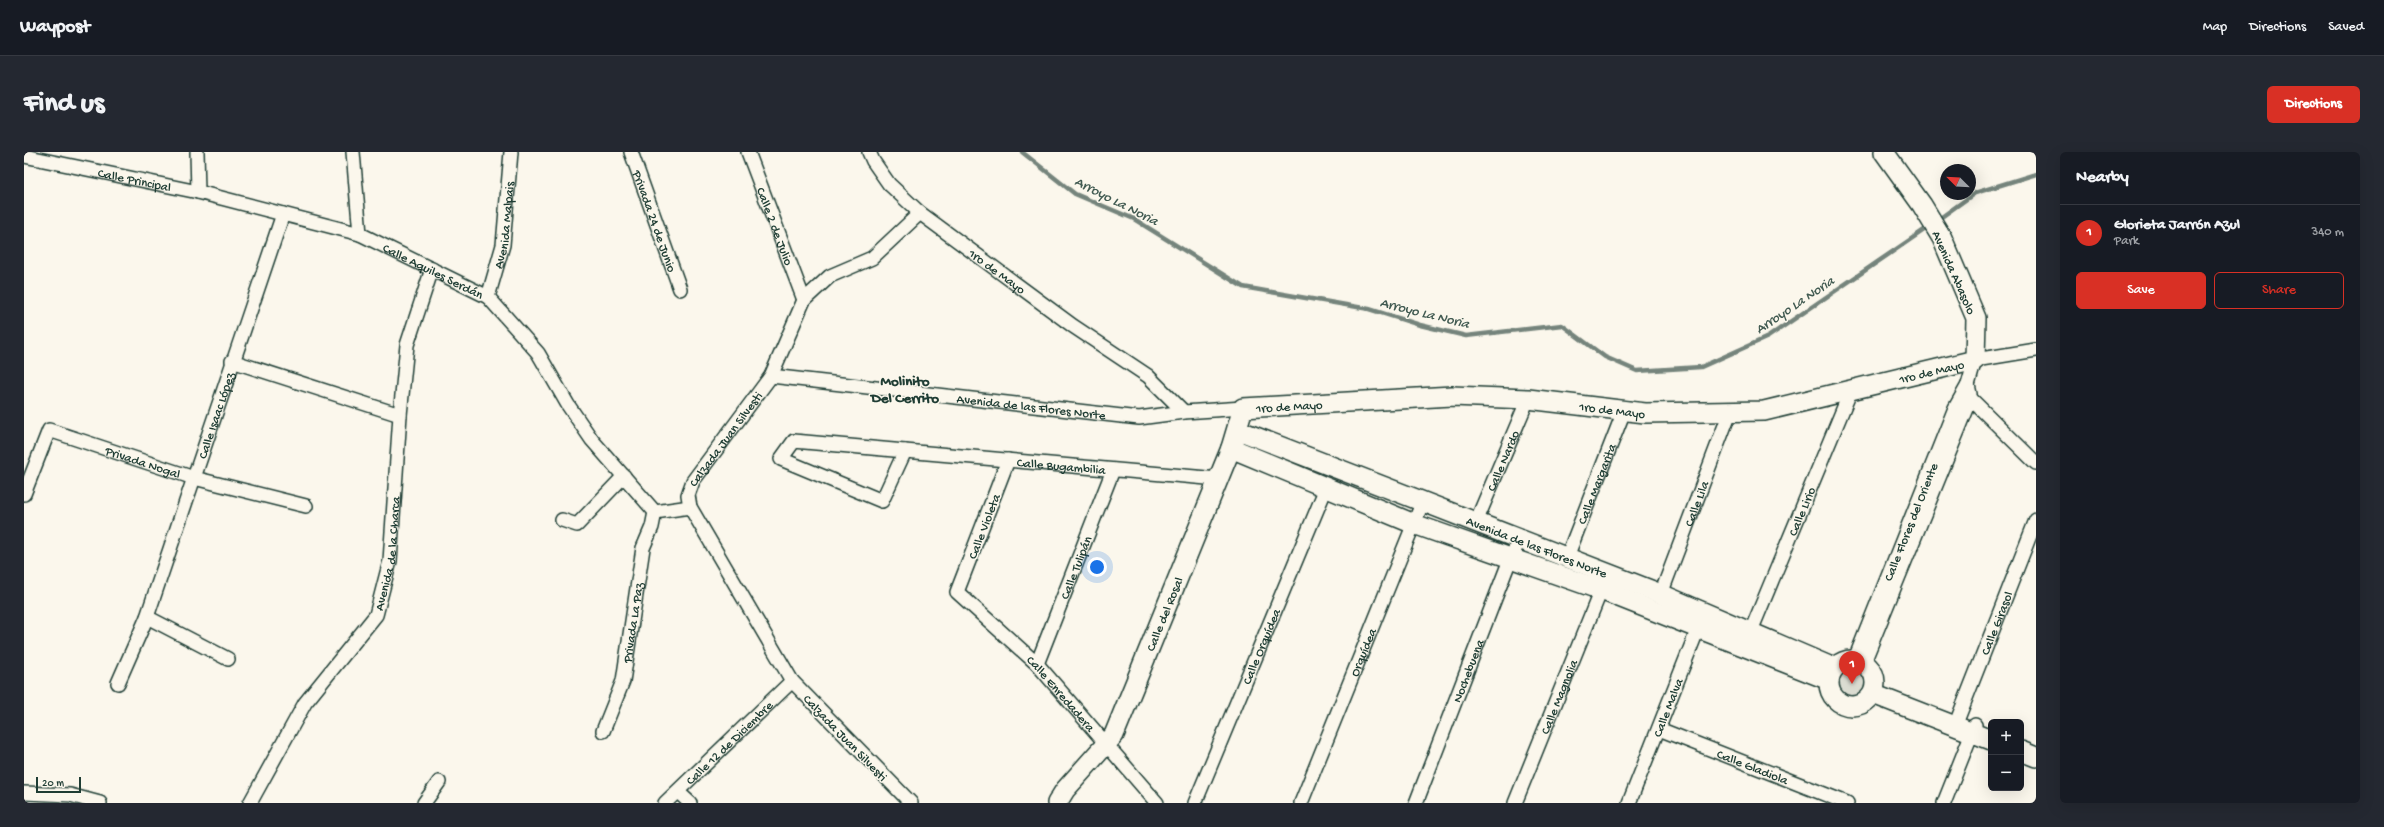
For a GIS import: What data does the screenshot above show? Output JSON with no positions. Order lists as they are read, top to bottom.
{
  "streets": {
    "street": [
      "Calle Principal",
      "Privada 24 de Junio",
      "Avenida Malpais",
      "Calle 2 de Julio",
      "Calle Aquiles Serdán",
      "1ro de Mayo",
      "Avenida Abasolo",
      "Avenida de las Flores Norte",
      "Calle Isaac López",
      "Calzada Juan Silvesti",
      "Privada Nogal",
      "Calle Nardo",
      "Calle Bugambilia",
      "Calle Margarita",
      "Calle Lila",
      "Calle Lirio",
      "Calle Flores del Oriente",
      "Calle Violeta",
      "Avenida de la Charca",
      "Calle Tulipán",
      "Calle del Rosal",
      "Privada La Paz",
      "Calle Girasol",
      "Calle Orquídea",
      "Orquídea",
      "Nochebuena",
      "Calle Enredadera",
      "Calle Magnolia",
      "Calle Malva",
      "Calle 12 de Diciembre",
      "Calle Gladiola"
    ]
  },
  "crossings": [
    ["Calle Principal", "Calle Aquiles Serdán"],
    ["Avenida Malpais", "Calle Aquiles Serdán"],
    ["Calle 2 de Julio", "Calzada Juan Silvesti"],
    ["Calle Aquiles Serdán", "Calle Isaac López"],
    ["Calle Aquiles Serdán", "Avenida de la Charca"],
    ["Calle Aquiles Serdán", "Privada La Paz"],
    ["1ro de Mayo", "Avenida Abasolo"],
    ["1ro de Mayo", "Avenida de las Flores Norte"],
    ["1ro de Mayo", "Calzada Juan Silvesti"],
    ["1ro de Mayo", "Calle Nardo"],
    ["1ro de Mayo", "Calle Margarita"],
    ["1ro de Mayo", "Calle Lila"],
    ["1ro de Mayo", "Calle Lirio"],
    ["1ro de Mayo", "Calle del Rosal"],
    ["Avenida de las Flores Norte", "Calzada Juan Silvesti"],
    ["Avenida de las Flores Norte", "Calle Nardo"],
    ["Avenida de las Flores Norte", "Calle Margarita"],
    ["Avenida de las Flores Norte", "Calle Lila"],
    ["Avenida de las Flores Norte", "Calle Lirio"],
    ["Avenida de las Flores Norte", "Calle Flores del Oriente"],
    ["Avenida de las Flores Norte", "Calle del Rosal"],
    ["Avenida de las Flores Norte", "Calle Orquídea"],
    ["Avenida de las Flores Norte", "Orquídea"],
    ["Avenida de las Flores Norte", "Nochebuena"],
    ["Avenida de las Flores Norte", "Calle Magnolia"],
    ["Avenida de las Flores Norte", "Calle Malva"],
    ["Calle Isaac López", "Privada Nogal"],
    ["Calzada Juan Silvesti", "Calle 12 de Diciembre"],
    ["Calle Bugambilia", "Calle Violeta"],
    ["Calle Bugambilia", "Calle Tulipán"],
    ["Calle Bugambilia", "Calle del Rosal"],
    ["Calle Violeta", "Calle Enredadera"],
    ["Calle Tulipán", "Calle Enredadera"],
    ["Calle del Rosal", "Calle Enredadera"],
    ["Calle Malva", "Calle Gladiola"]
  ],
  "districts": ["Molinito Del Cerrito"],
  "water": ["Arroyo La Noria"],
  "scale_bar": "20 m",
  "north": "top left",
  "page": {
    "header": "Waypost",
    "nav": ["Map", "Directions", "Saved"],
    "buttons": [
      "Directions",
      ["Save", "Share"]
    ],
    "title": "Find us",
    "heading": "Nearby",
    "list": [
      {
        "mark": "1",
        "name": "Glorieta Jarrón Azul",
        "note": "Park",
        "value": "340 m"
      }
    ],
    "pins": "1",
    "map_buttons": ["+", "−"],
    "scale": "20 m"
  }
}
